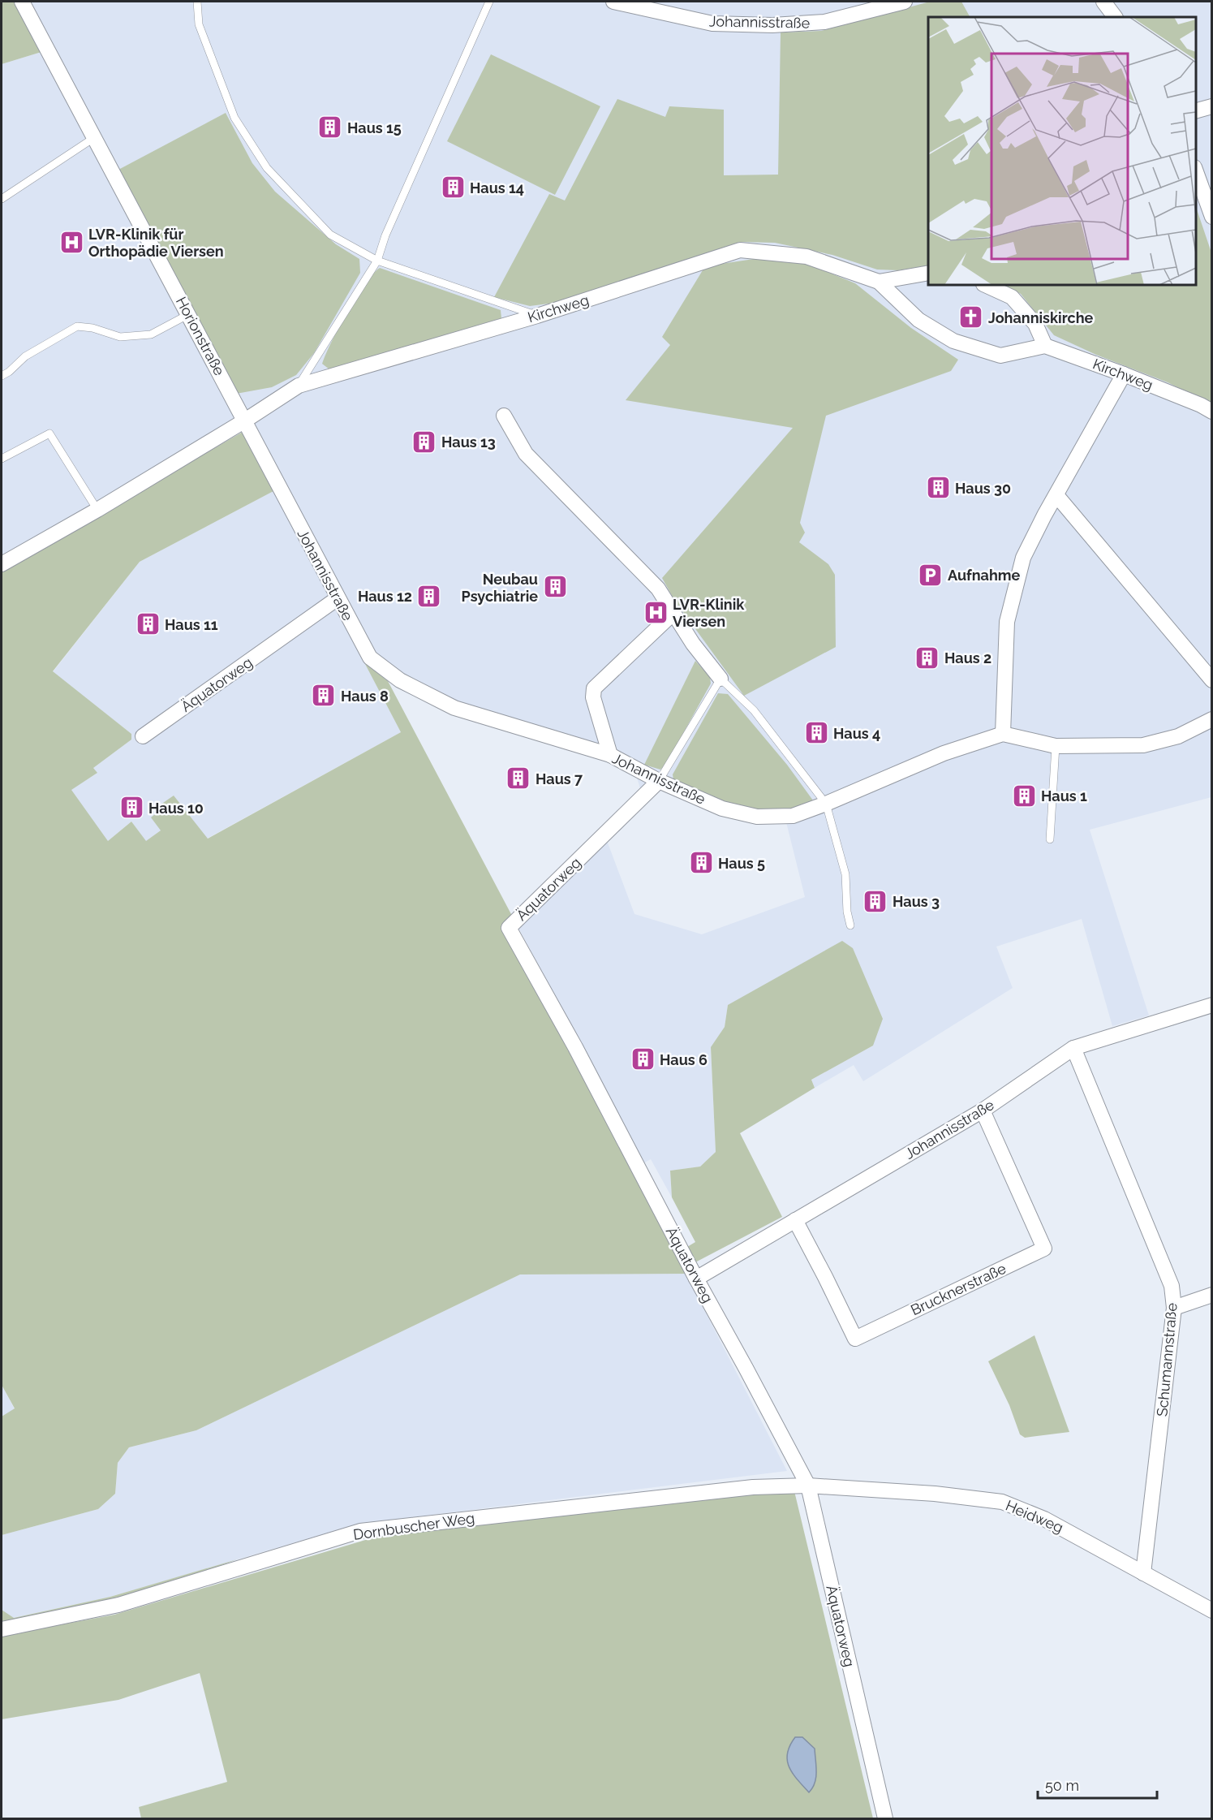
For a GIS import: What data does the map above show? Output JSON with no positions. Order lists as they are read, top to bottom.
{
  "streets": {
    "street": [
      "Johannisstraße",
      "Kirchweg",
      "Horionstraße",
      "Äquatorweg",
      "Brucknerstraße",
      "Schumannstraße",
      "Heidweg",
      "Dornbuscher Weg"
    ]
  },
  "crossings": [
    ["Johannisstraße", "Kirchweg"],
    ["Johannisstraße", "Horionstraße"],
    ["Johannisstraße", "Äquatorweg"],
    ["Johannisstraße", "Brucknerstraße"],
    ["Johannisstraße", "Schumannstraße"],
    ["Kirchweg", "Horionstraße"],
    ["Äquatorweg", "Heidweg"],
    ["Äquatorweg", "Dornbuscher Weg"],
    ["Schumannstraße", "Heidweg"],
    ["Heidweg", "Dornbuscher Weg"]
  ],
  "places": {
    "building": [
      "Haus 15",
      "Haus 14",
      "Haus 13",
      "Haus 30",
      "Neubau Psychiatrie",
      "Haus 12",
      "Haus 11",
      "Haus 2",
      "Haus 8",
      "Haus 4",
      "Haus 7",
      "Haus 1",
      "Haus 10",
      "Haus 5",
      "Haus 3",
      "Haus 6"
    ],
    "hospital": ["LVR-Klinik für Orthopädie Viersen", "LVR-Klinik Viersen"],
    "church": ["Johanniskirche"],
    "parking": ["Aufnahme"]
  },
  "scale_bar": "50 m"
}
